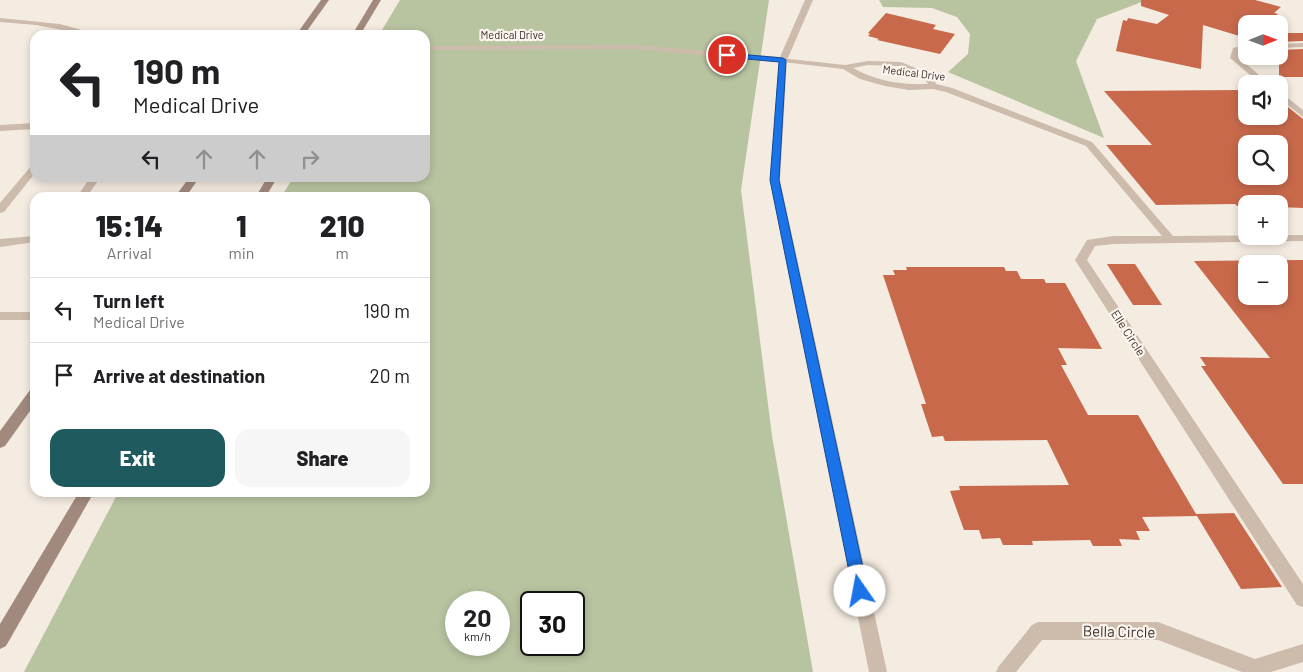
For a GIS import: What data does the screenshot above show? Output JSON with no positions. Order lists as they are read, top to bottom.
{
  "streets": {
    "street": ["Medical Drive", "Elle Circle", "Bella Circle"]
  },
  "crossings": [
    ["Medical Drive", "Elle Circle"]
  ],
  "north": "right",
  "page": {
    "map_buttons": ["+", "−"],
    "turn": ["190 m", "Medical Drive"],
    "eta": [
      "15:14",
      "Arrival",
      "1",
      "min",
      "210",
      "m"
    ],
    "list": [
      {
        "name": "Turn left",
        "note": "Medical Drive",
        "value": "190 m"
      },
      {
        "name": "Arrive at destination",
        "value": "20 m"
      }
    ],
    "buttons": ["Exit", "Share"],
    "speed": "20 km/h",
    "limit": "30"
  }
}
